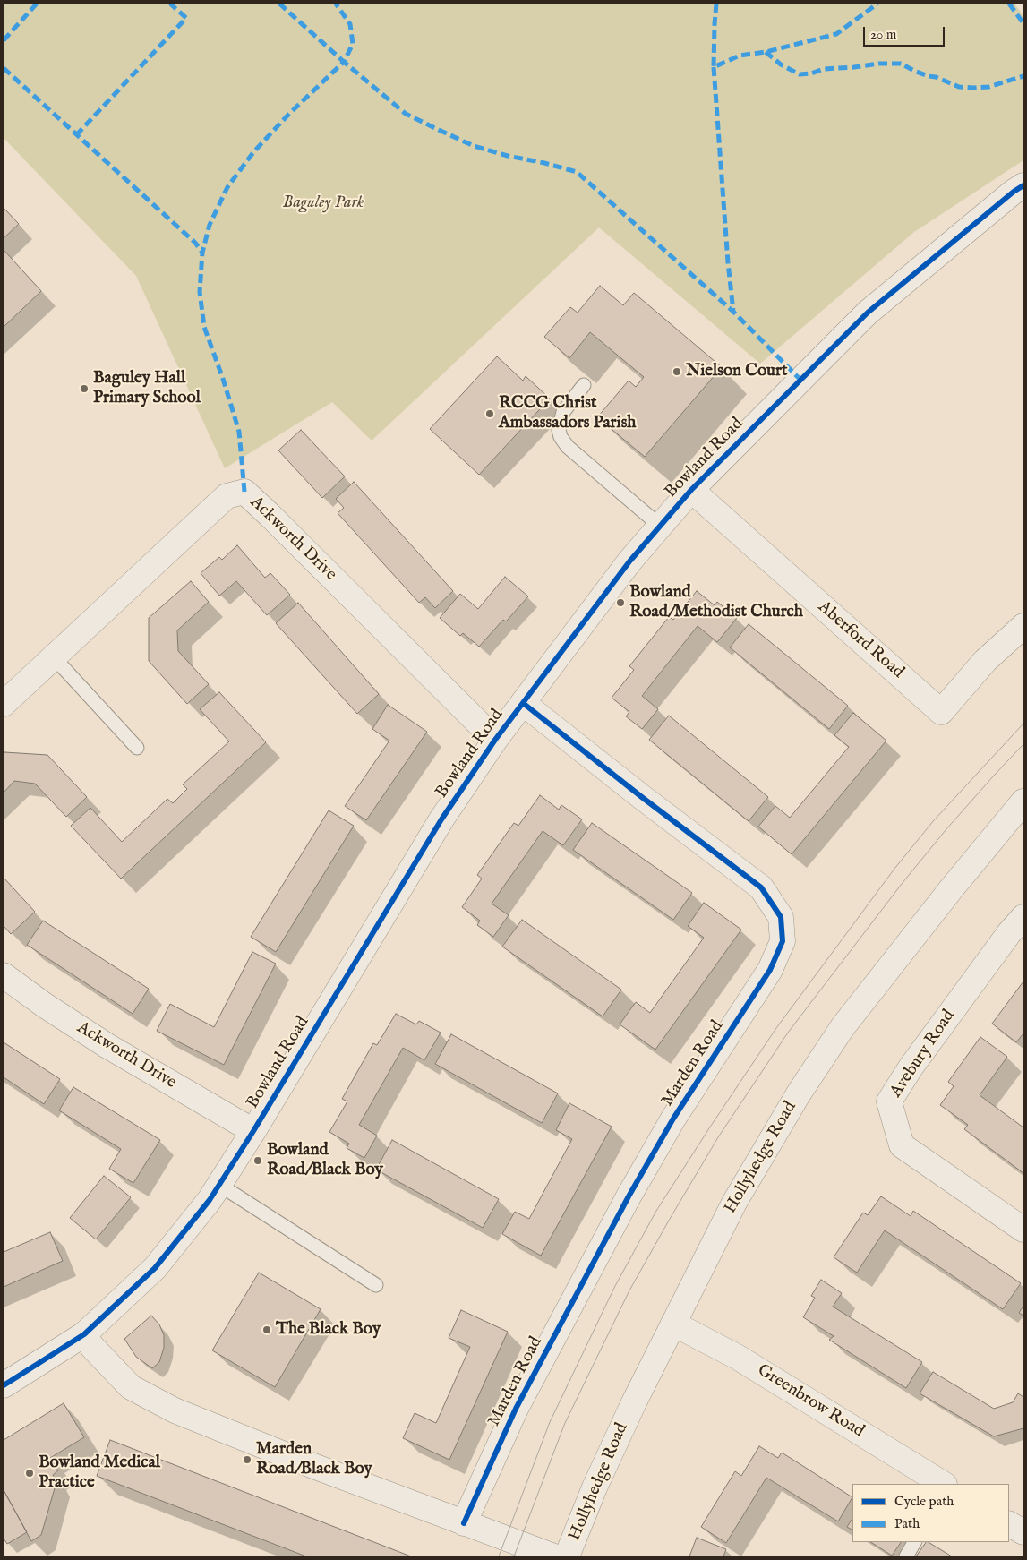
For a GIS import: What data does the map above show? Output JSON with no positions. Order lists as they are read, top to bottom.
{
  "streets": {
    "street": [
      "Bowland Road",
      "Ackworth Drive",
      "Aberford Road",
      "Avebury Road",
      "Marden Road",
      "Hollyhedge Road",
      "Greenbrow Road"
    ]
  },
  "crossings": [
    ["Bowland Road", "Ackworth Drive"],
    ["Bowland Road", "Aberford Road"],
    ["Bowland Road", "Marden Road"],
    ["Hollyhedge Road", "Greenbrow Road"]
  ],
  "parks": ["Baguley Park"],
  "places": [
    "Nielson Court",
    "Baguley Hall Primary School",
    "RCCG Christ Ambassadors Parish",
    "Bowland Road/Methodist Church",
    "Bowland Road/Black Boy",
    "The Black Boy",
    "Marden Road/Black Boy",
    "Bowland Medical Practice"
  ],
  "legend": ["Cycle path", "Path"],
  "scale_bar": "20 m"
}
